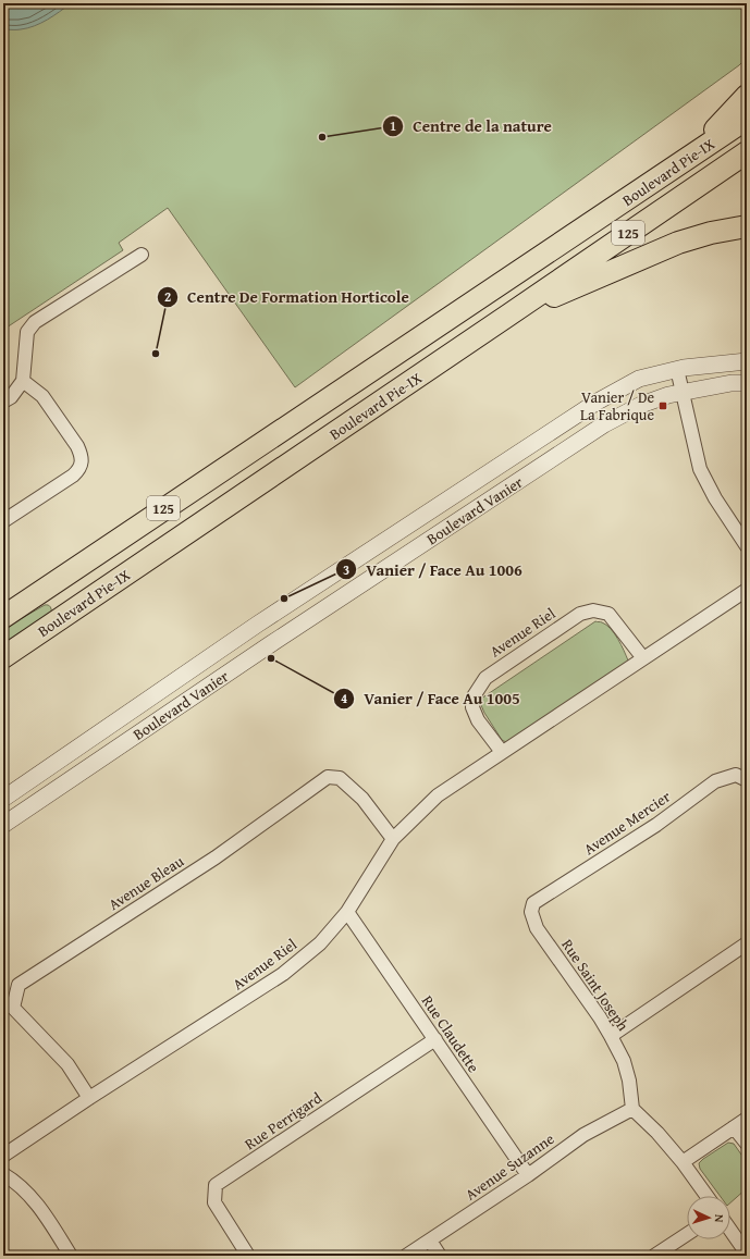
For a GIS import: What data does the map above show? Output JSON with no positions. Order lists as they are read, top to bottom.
{
  "streets": {
    "highway": ["Boulevard Pie-IX", "125"],
    "street": [
      "Boulevard Vanier",
      "Avenue Riel",
      "Avenue Mercier",
      "Avenue Bleau",
      "Rue Saint Joseph",
      "Rue Claudette",
      "Rue Perrigard",
      "Avenue Suzanne"
    ]
  },
  "crossings": [
    ["Avenue Riel", "Avenue Bleau"],
    ["Avenue Riel", "Rue Claudette"],
    ["Avenue Mercier", "Rue Saint Joseph"],
    ["Rue Saint Joseph", "Avenue Suzanne"],
    ["Rue Claudette", "Rue Perrigard"],
    ["Rue Claudette", "Avenue Suzanne"]
  ],
  "places": {
    "other": [
      "Centre de la nature",
      "Centre De Formation Horticole",
      "Vanier / Face Au 1006",
      "Vanier / Face Au 1005"
    ],
    "transit": ["Vanier / De La Fabrique"]
  },
  "north": "right"
}
